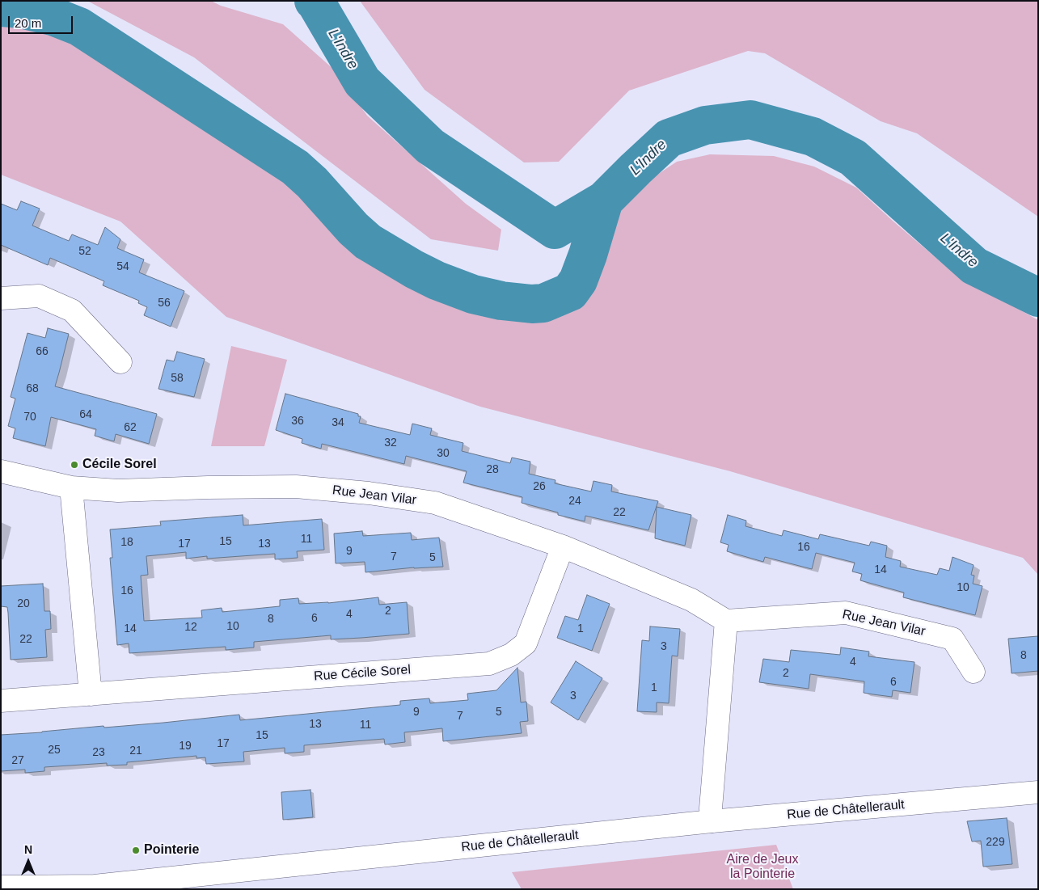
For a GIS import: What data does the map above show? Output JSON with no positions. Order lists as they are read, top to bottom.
{
  "streets": {
    "street": ["Rue Jean Vilar", "Rue Cécile Sorel", "Rue de Châtellerault"]
  },
  "crossings": [
    ["Rue Jean Vilar", "Rue Cécile Sorel"]
  ],
  "water": ["L'Indre"],
  "parks": ["Aire de Jeux la Pointerie"],
  "places": ["Cécile Sorel", "Pointerie"],
  "house_numbers": [
    "52",
    "54",
    "56",
    "66",
    "58",
    "68",
    "64",
    "70",
    "36",
    "34",
    "62",
    "32",
    "30",
    "28",
    "26",
    "24",
    "22",
    "11",
    "15",
    "18",
    "17",
    "13",
    "16",
    "9",
    "7",
    "5",
    "14",
    "10",
    "16",
    "20",
    "2",
    "4",
    "6",
    "8",
    "10",
    "12",
    "14",
    "1",
    "22",
    "3",
    "8",
    "4",
    "2",
    "6",
    "1",
    "3",
    "9",
    "5",
    "7",
    "13",
    "11",
    "15",
    "17",
    "19",
    "25",
    "21",
    "23",
    "27",
    "229"
  ],
  "scale_bar": "20 m",
  "north": "top"
}
